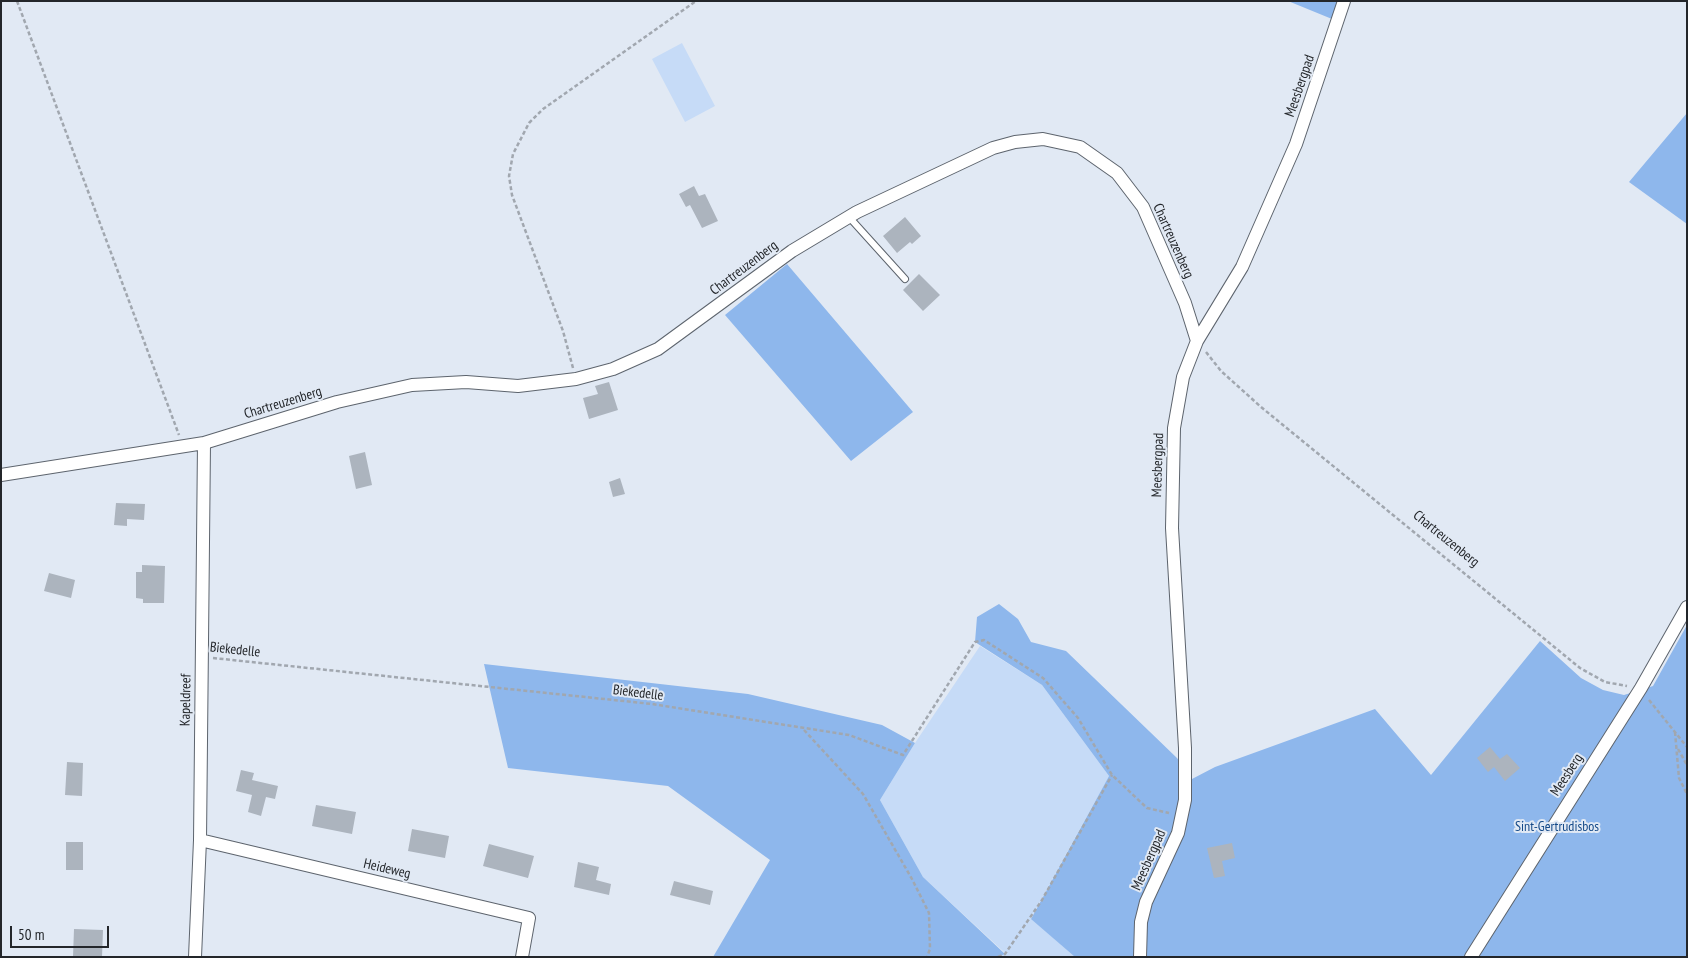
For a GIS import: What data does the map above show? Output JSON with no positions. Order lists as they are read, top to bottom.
{
  "streets": {
    "street": [
      "Meesbergpad",
      "Chartreuzenberg",
      "Kapeldreef",
      "Meesberg",
      "Heideweg"
    ],
    "path": ["Biekedelle"]
  },
  "crossings": [
    ["Meesbergpad", "Chartreuzenberg"],
    ["Chartreuzenberg", "Kapeldreef"],
    ["Chartreuzenberg", "Meesberg"],
    ["Biekedelle", "Kapeldreef"],
    ["Kapeldreef", "Heideweg"]
  ],
  "parks": ["Sint-Gertrudisbos"],
  "scale_bar": "50 m"
}
